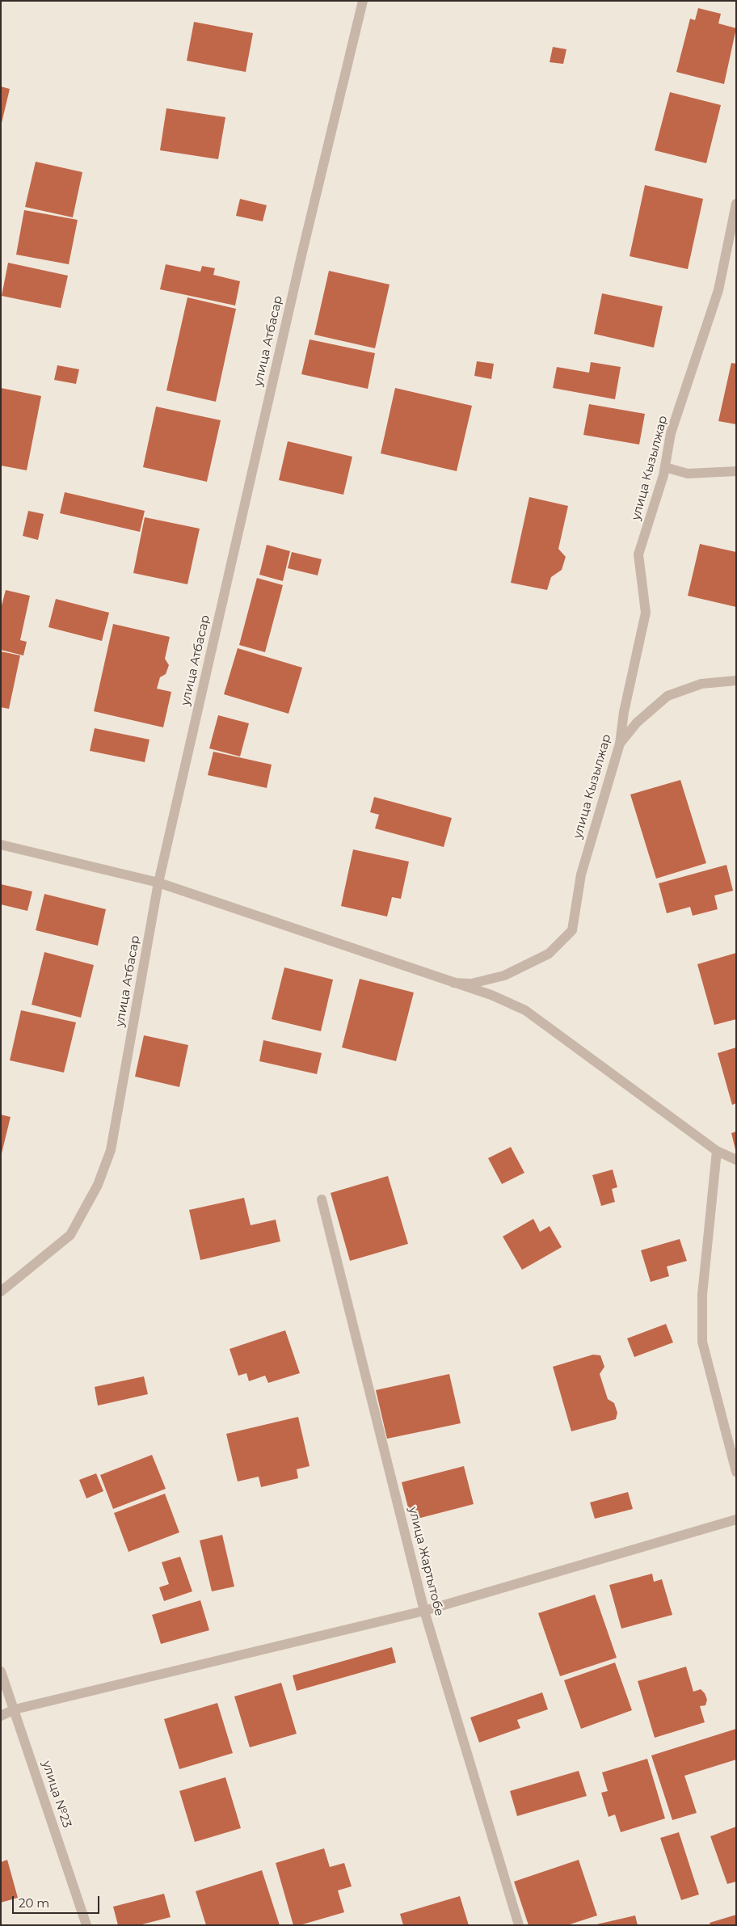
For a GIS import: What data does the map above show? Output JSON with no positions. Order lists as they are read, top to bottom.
{
  "streets": {
    "street": [
      "улица Атбасар",
      "улица Кызылжар",
      "улица Жартытобе",
      "улица №23"
    ]
  },
  "scale_bar": "20 m"
}
